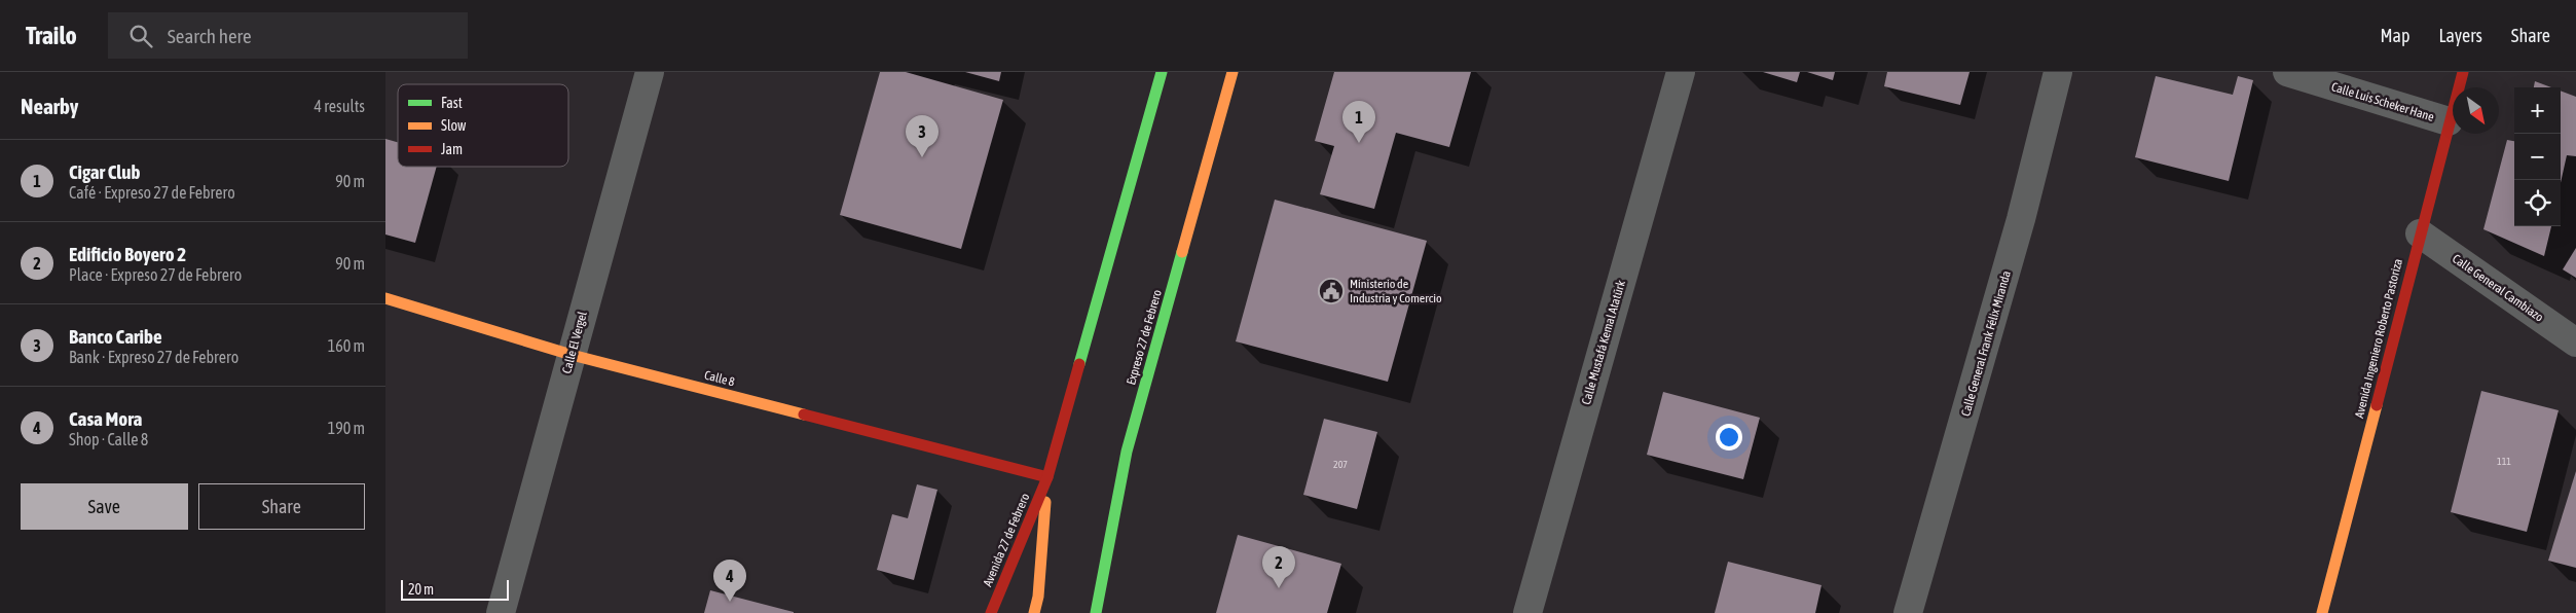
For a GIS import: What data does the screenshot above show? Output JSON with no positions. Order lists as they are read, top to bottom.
{
  "streets": {
    "main road": [
      "Expreso 27 de Febrero",
      "Avenida Ingeniero Roberto Pastoriza",
      "Calle 8",
      "Avenida 27 de Febrero"
    ],
    "street": [
      "Calle Luis Scheker Hane",
      "Calle General Cambiazo",
      "Calle El Vergel",
      "Calle Mustafá Kemal Atatürk",
      "Calle General Frank Félix Miranda"
    ]
  },
  "crossings": [
    ["Calle Luis Scheker Hane", "Avenida Ingeniero Roberto Pastoriza"],
    ["Calle General Cambiazo", "Avenida Ingeniero Roberto Pastoriza"],
    ["Calle El Vergel", "Calle 8"],
    ["Calle 8", "Avenida 27 de Febrero"]
  ],
  "places": {
    "public building": ["Ministerio de Industria y Comercio"]
  },
  "house_numbers": ["111", "207"],
  "legend": ["Fast", "Slow", "Jam"],
  "scale_bar": "20 m",
  "north": "bottom right",
  "page": {
    "header": "Trailo",
    "search": "Search here",
    "nav": ["Map", "Layers", "Share"],
    "heading": ["Nearby", "4 results"],
    "map_buttons": ["+", "−"],
    "pins": [
      "1",
      "3",
      "2",
      "4"
    ],
    "list": [
      {
        "mark": "1",
        "name": "Cigar Club",
        "note": "Café · Expreso 27 de Febrero",
        "value": "90 m"
      },
      {
        "mark": "2",
        "name": "Edificio Boyero 2",
        "note": "Place · Expreso 27 de Febrero",
        "value": "90 m"
      },
      {
        "mark": "3",
        "name": "Banco Caribe",
        "note": "Bank · Expreso 27 de Febrero",
        "value": "160 m"
      },
      {
        "mark": "4",
        "name": "Casa Mora",
        "note": "Shop · Calle 8",
        "value": "190 m"
      }
    ],
    "buttons": ["Save", "Share"],
    "scale": "20 m"
  }
}
